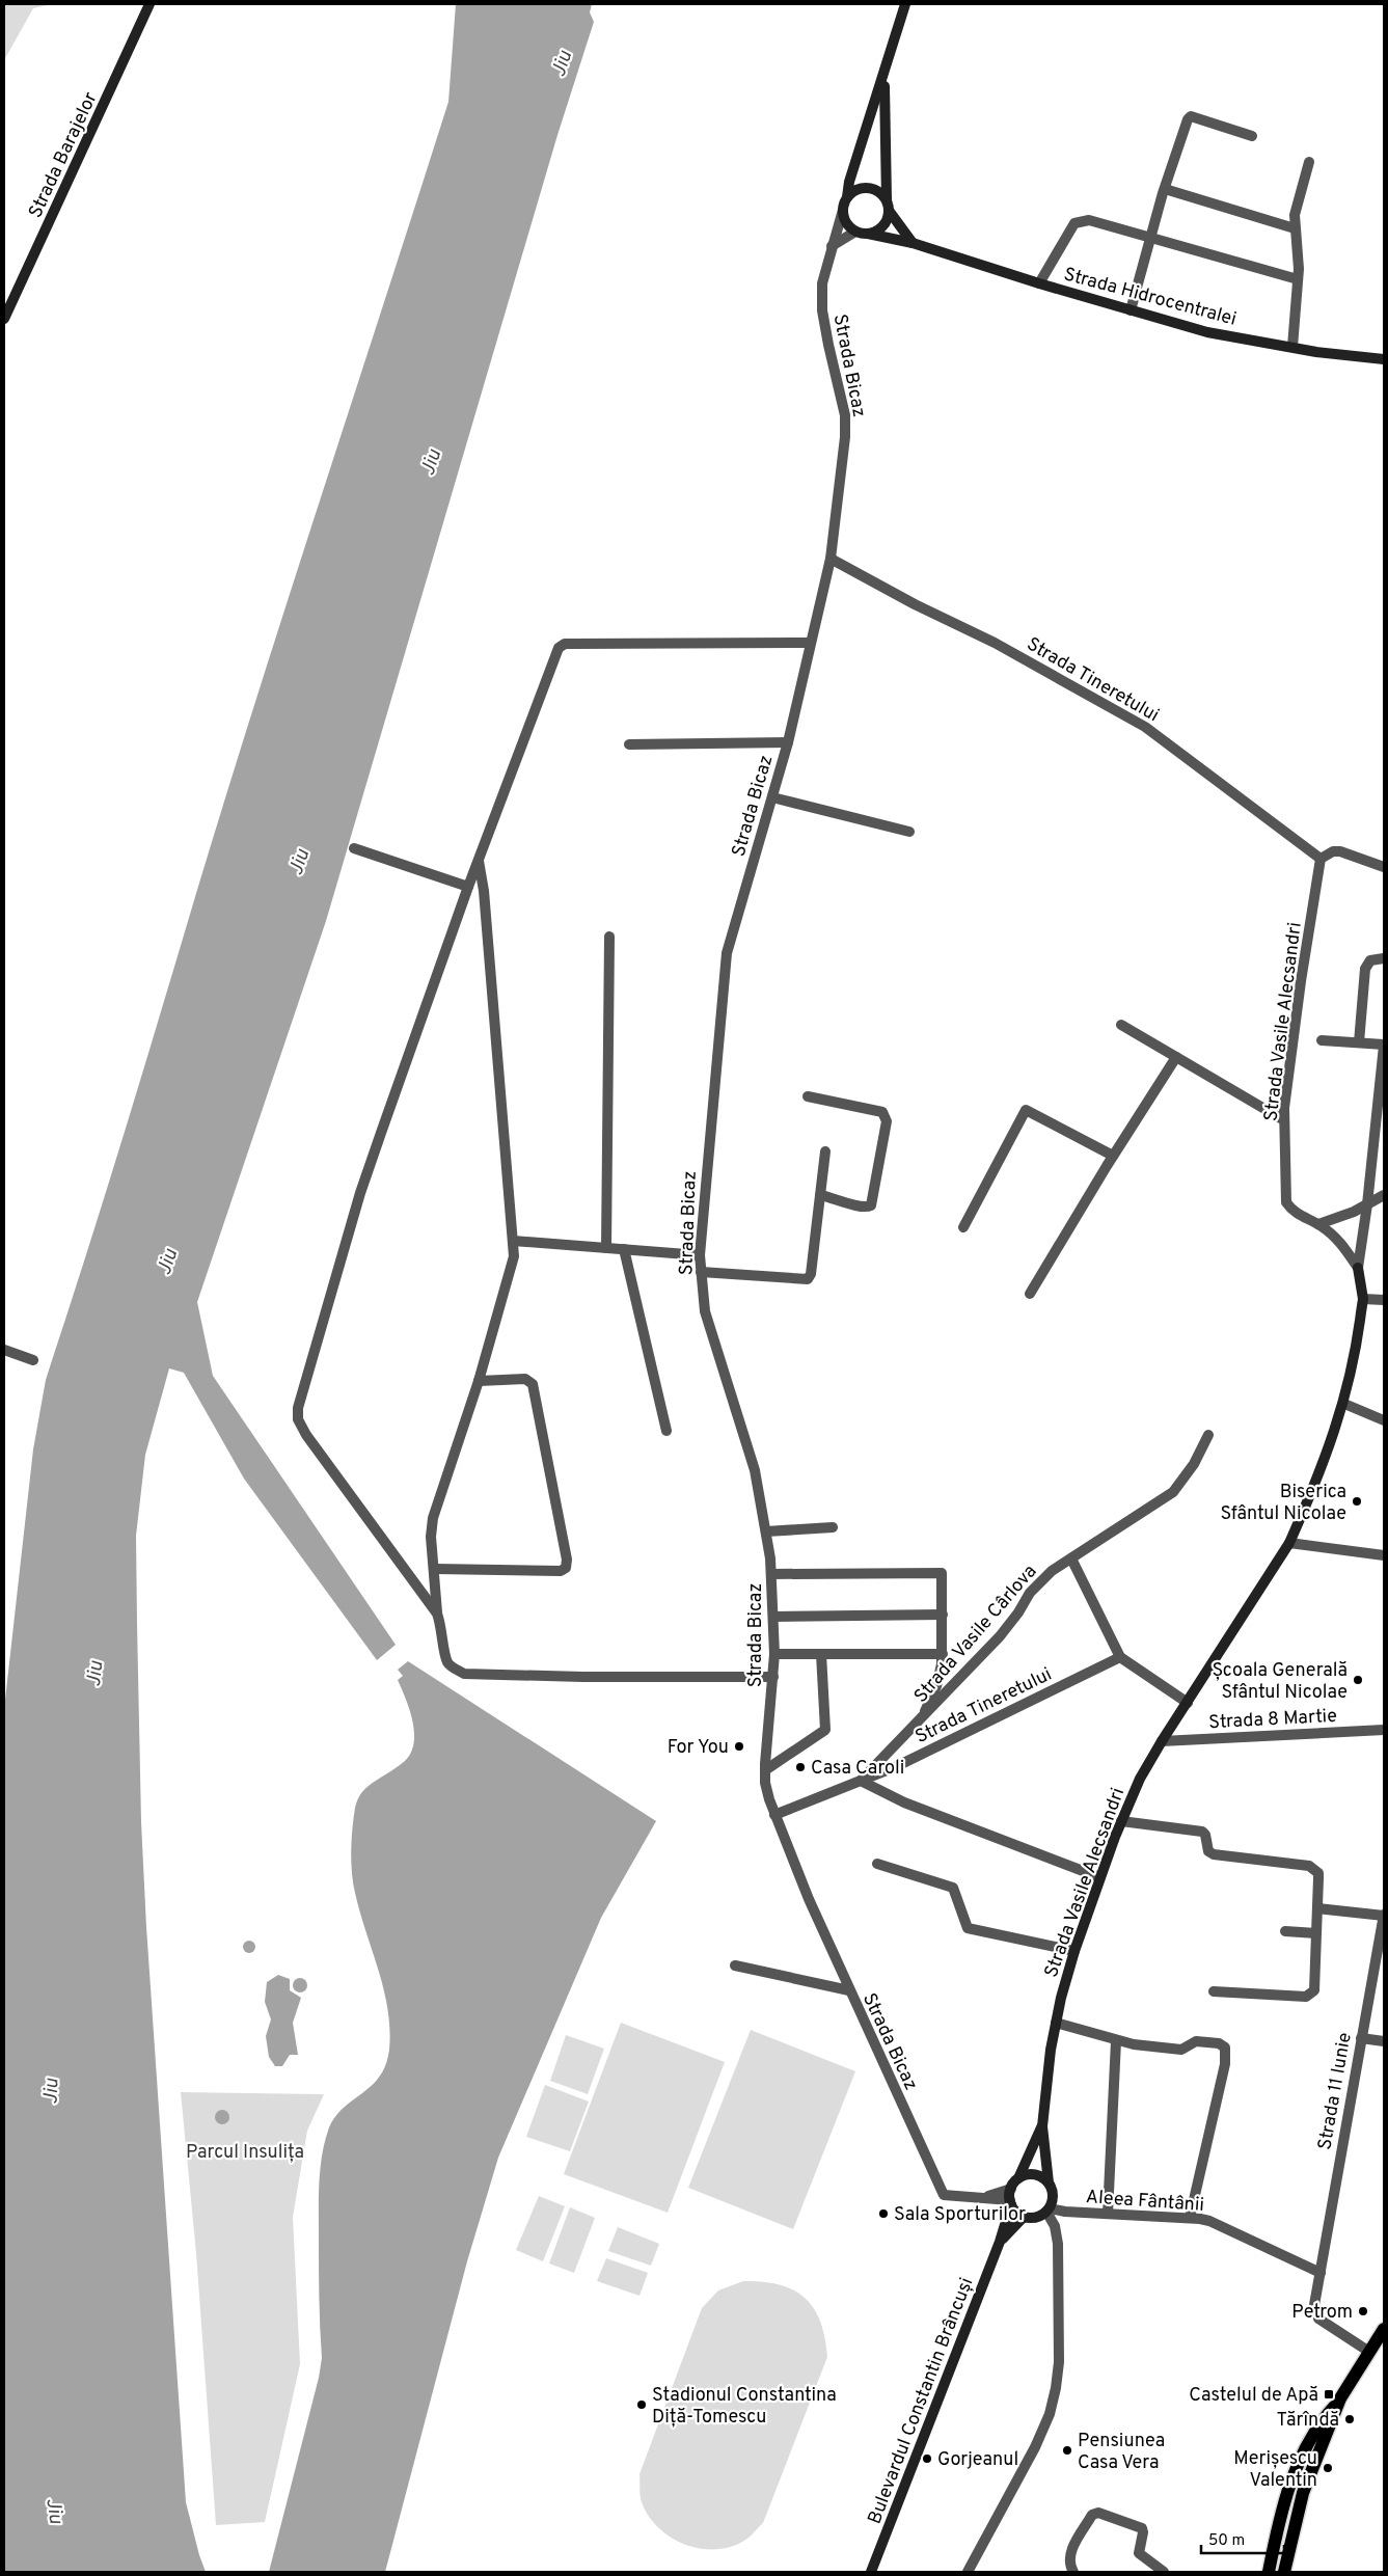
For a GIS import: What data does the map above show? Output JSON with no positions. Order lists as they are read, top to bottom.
{
  "streets": {
    "street": [
      "Strada Barajelor",
      "Strada Hidrocentralei",
      "Strada Bicaz",
      "Strada Tineretului",
      "Strada Vasile Alecsandri",
      "Strada Vasile Cârlova",
      "Strada 8 Martie",
      "Strada 11 Iunie",
      "Aleea Fântânii",
      "Bulevardul Constantin Brâncuși"
    ]
  },
  "crossings": [
    ["Strada Hidrocentralei", "Strada Bicaz"],
    ["Strada Bicaz", "Strada Tineretului"],
    ["Strada Bicaz", "Strada Vasile Alecsandri"],
    ["Strada Bicaz", "Aleea Fântânii"],
    ["Strada Bicaz", "Bulevardul Constantin Brâncuși"],
    ["Strada Tineretului", "Strada Vasile Alecsandri"],
    ["Strada Tineretului", "Strada Vasile Cârlova"],
    ["Strada Vasile Alecsandri", "Strada 8 Martie"],
    ["Strada Vasile Alecsandri", "Aleea Fântânii"],
    ["Strada Vasile Alecsandri", "Bulevardul Constantin Brâncuși"],
    ["Strada 11 Iunie", "Aleea Fântânii"],
    ["Aleea Fântânii", "Bulevardul Constantin Brâncuși"]
  ],
  "water": ["Jiu"],
  "parks": ["Parcul Insulița"],
  "places": {
    "other": [
      "Biserica Sfântul Nicolae",
      "Școala Generală Sfântul Nicolae",
      "For You",
      "Casa Caroli",
      "Sala Sporturilor",
      "Petrom",
      "Stadionul Constantina Diță-Tomescu",
      "Tărîndă",
      "Pensiunea Casa Vera",
      "Gorjeanul",
      "Merișescu Valentin"
    ],
    "transit": ["Castelul de Apă"]
  },
  "scale_bar": "50 m"
}
